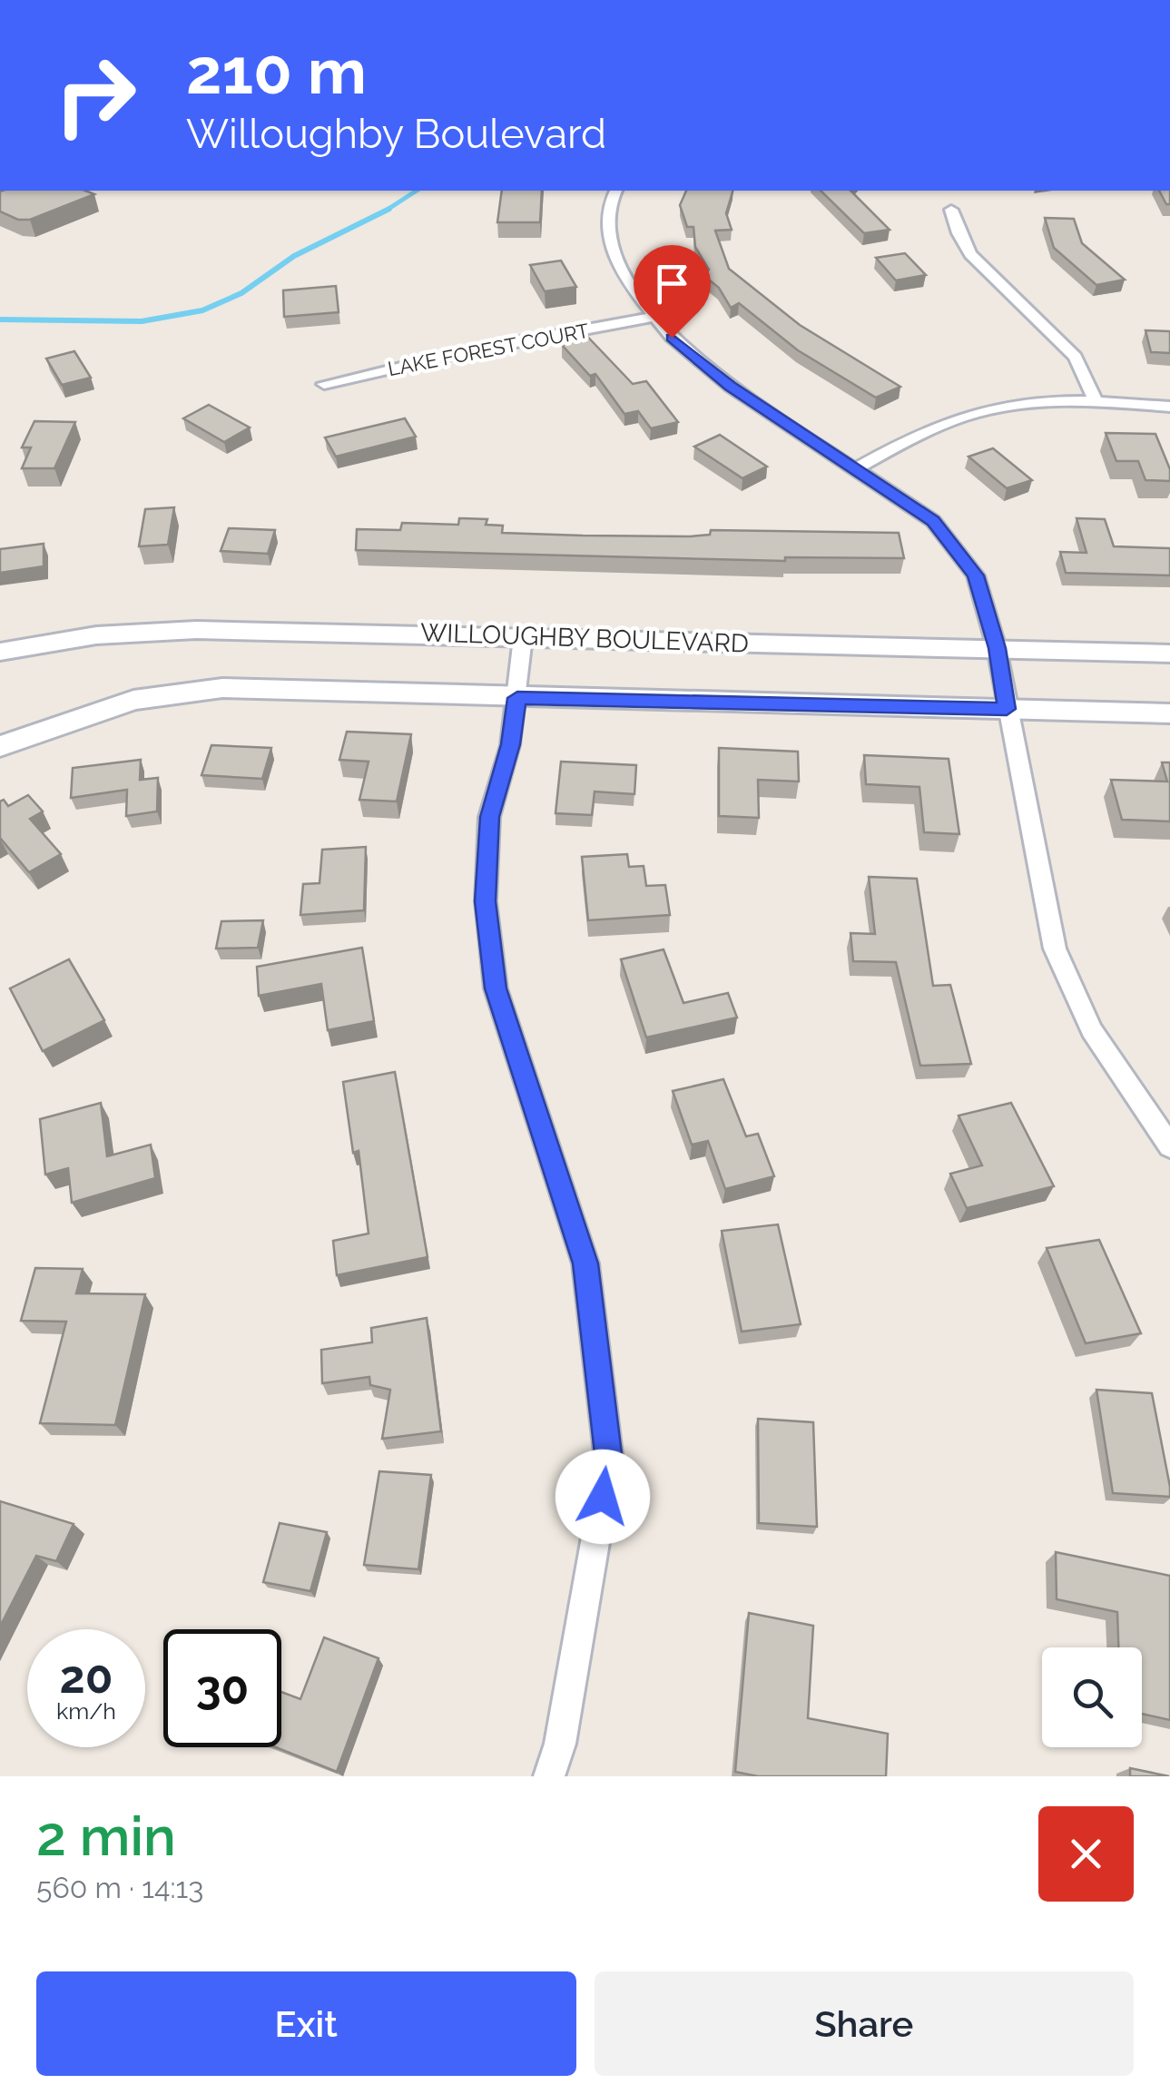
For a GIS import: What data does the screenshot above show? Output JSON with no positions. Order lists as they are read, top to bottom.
{
  "streets": {
    "street": ["LAKE FOREST COURT", "WILLOUGHBY BOULEVARD"]
  },
  "page": {
    "turn": ["210 m", "Willoughby Boulevard"],
    "speed": "20 km/h",
    "limit": "30",
    "heading": ["2 min", "560 m · 14:13"],
    "buttons": ["Exit", "Share"]
  }
}
